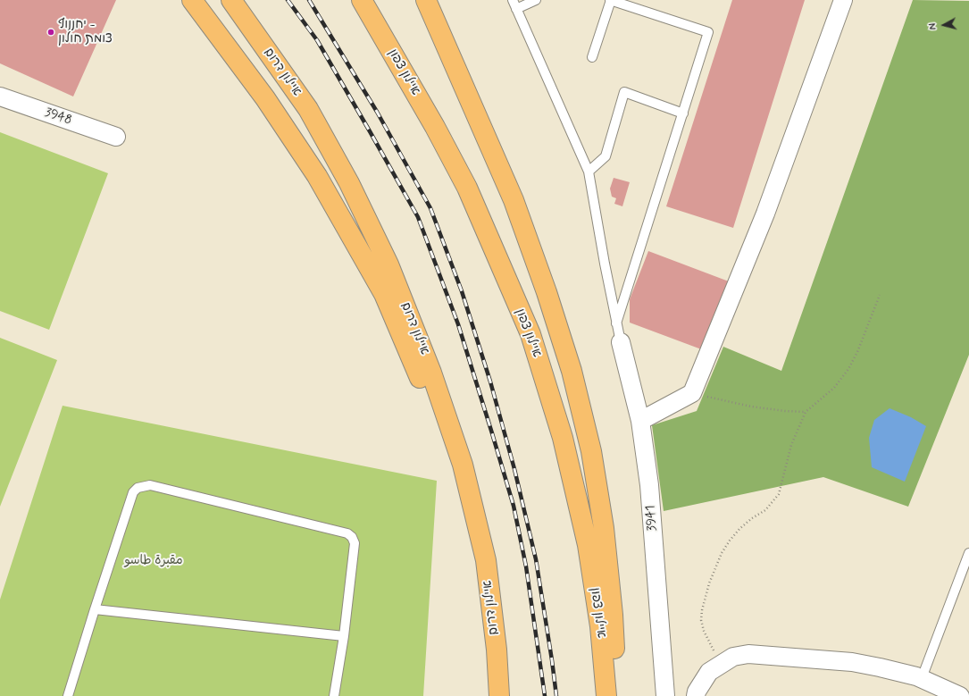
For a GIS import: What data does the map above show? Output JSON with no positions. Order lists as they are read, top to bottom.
{
  "streets": {
    "highway": ["איילון דרום", "איילון צפון"],
    "street": ["3948", "3941"]
  },
  "parks": ["مقبرة طاسو"],
  "places": ["יחננוף - צומת חולון"],
  "north": "left"
}
